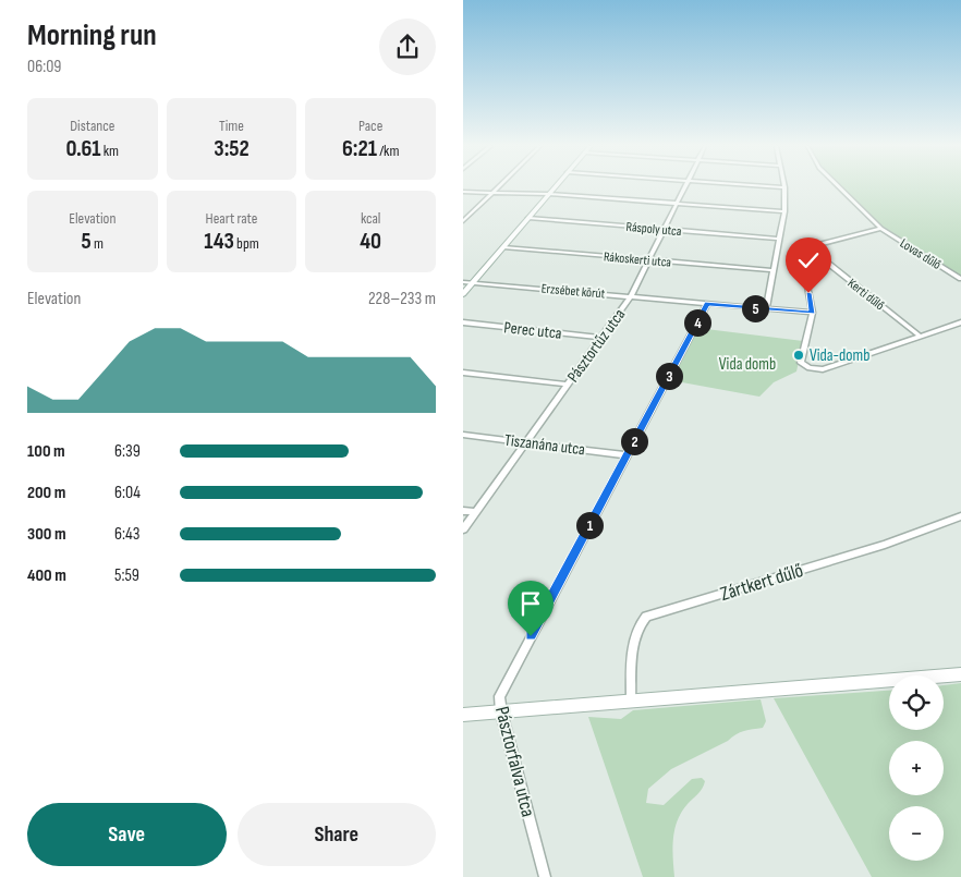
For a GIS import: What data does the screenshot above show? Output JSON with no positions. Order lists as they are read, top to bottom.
{
  "streets": {
    "street": [
      "Ráspoly utca",
      "Lovas dűlő",
      "Rákoskerti utca",
      "Erzsébet körút",
      "Kerti dűlő",
      "Perec utca",
      "Pásztortűz utca",
      "Tiszanána utca",
      "Zártkert dűlő",
      "Pásztorfalva utca"
    ]
  },
  "crossings": [
    ["Ráspoly utca", "Pásztortűz utca"],
    ["Rákoskerti utca", "Pásztortűz utca"],
    ["Erzsébet körút", "Pásztortűz utca"],
    ["Erzsébet körút", "Pásztorfalva utca"],
    ["Perec utca", "Pásztortűz utca"],
    ["Pásztortűz utca", "Tiszanána utca"],
    ["Tiszanána utca", "Pásztorfalva utca"]
  ],
  "parks": ["Vida domb"],
  "places": ["Vida-domb"],
  "page": {
    "heading": ["Morning run", "06:09"],
    "stats": [
      ["Distance", "0.61 km"],
      ["Time", "3:52"],
      ["Pace", "6:21 /km"],
      ["Elevation", "5 m"],
      ["Heart rate", "143 bpm"],
      ["kcal", "40"]
    ],
    "chart": ["Elevation", "228–233 m"],
    "pins": [
      "5",
      "4",
      "3",
      "2",
      "1"
    ],
    "list": [
      {
        "name": "100 m",
        "note": "6:39"
      },
      {
        "name": "200 m",
        "note": "6:04"
      },
      {
        "name": "300 m",
        "note": "6:43"
      },
      {
        "name": "400 m",
        "note": "5:59"
      }
    ],
    "map_buttons": ["+", "−"],
    "buttons": ["Save", "Share"]
  }
}
